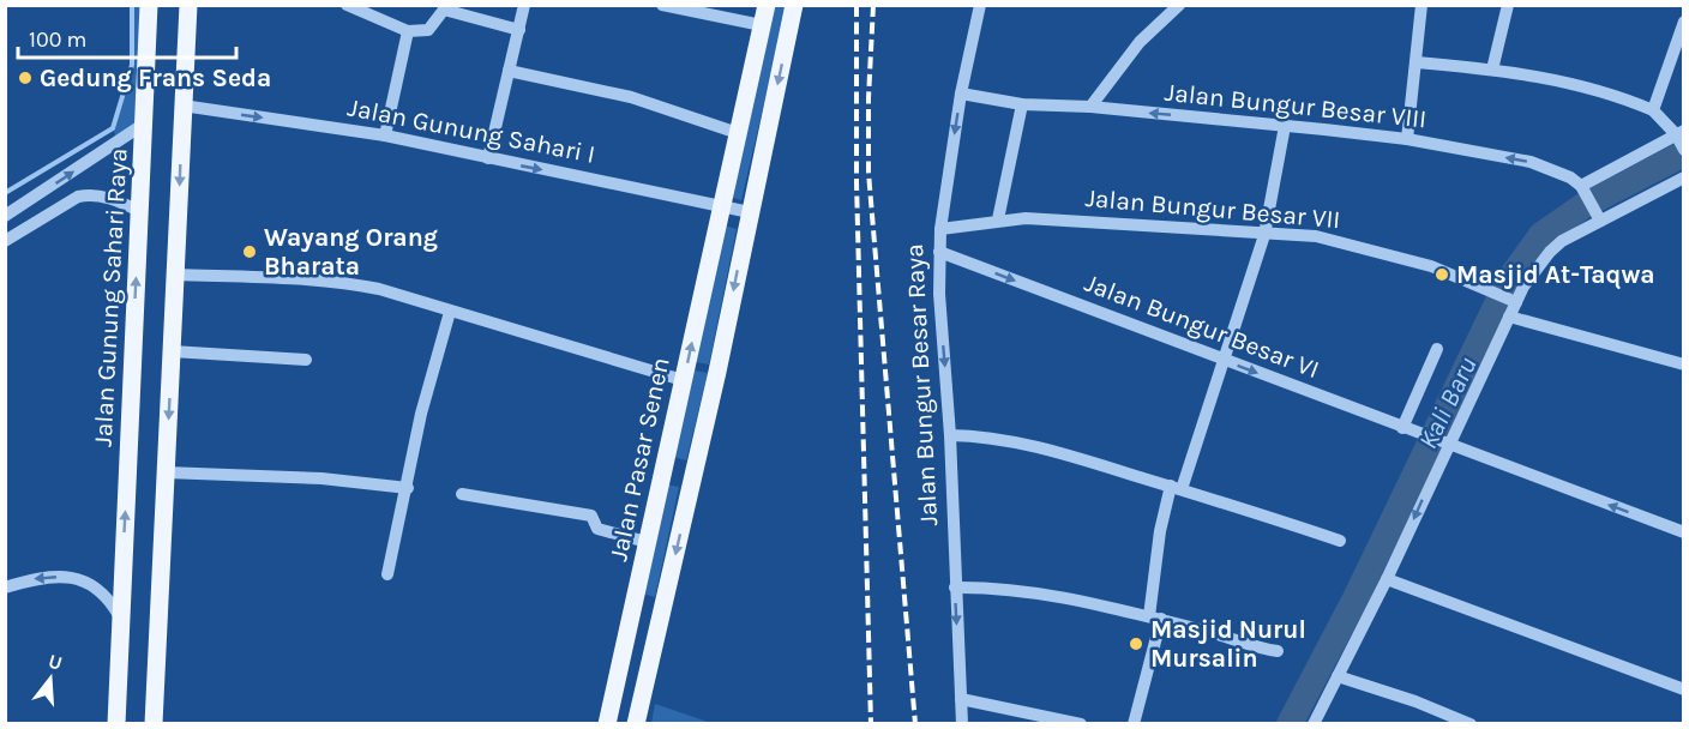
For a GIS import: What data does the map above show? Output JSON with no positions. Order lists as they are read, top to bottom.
{
  "streets": {
    "main road": ["Jalan Gunung Sahari Raya", "Jalan Pasar Senen"],
    "street": [
      "Jalan Bungur Besar VIII",
      "Jalan Gunung Sahari I",
      "Jalan Bungur Besar VII",
      "Jalan Bungur Besar VI",
      "Jalan Bungur Besar Raya"
    ]
  },
  "crossings": [
    ["Jalan Bungur Besar VIII", "Jalan Bungur Besar Raya"],
    ["Jalan Gunung Sahari I", "Jalan Pasar Senen"],
    ["Jalan Bungur Besar VII", "Jalan Bungur Besar Raya"],
    ["Jalan Bungur Besar VI", "Jalan Bungur Besar Raya"]
  ],
  "one_way": ["Jalan Bungur Besar Raya"],
  "water": ["Kali Baru"],
  "places": [
    "Gedung Frans Seda",
    "Wayang Orang Bharata",
    "Masjid At-Taqwa",
    "Masjid Nurul Mursalin"
  ],
  "scale_bar": "100 m",
  "north": "top"
}
